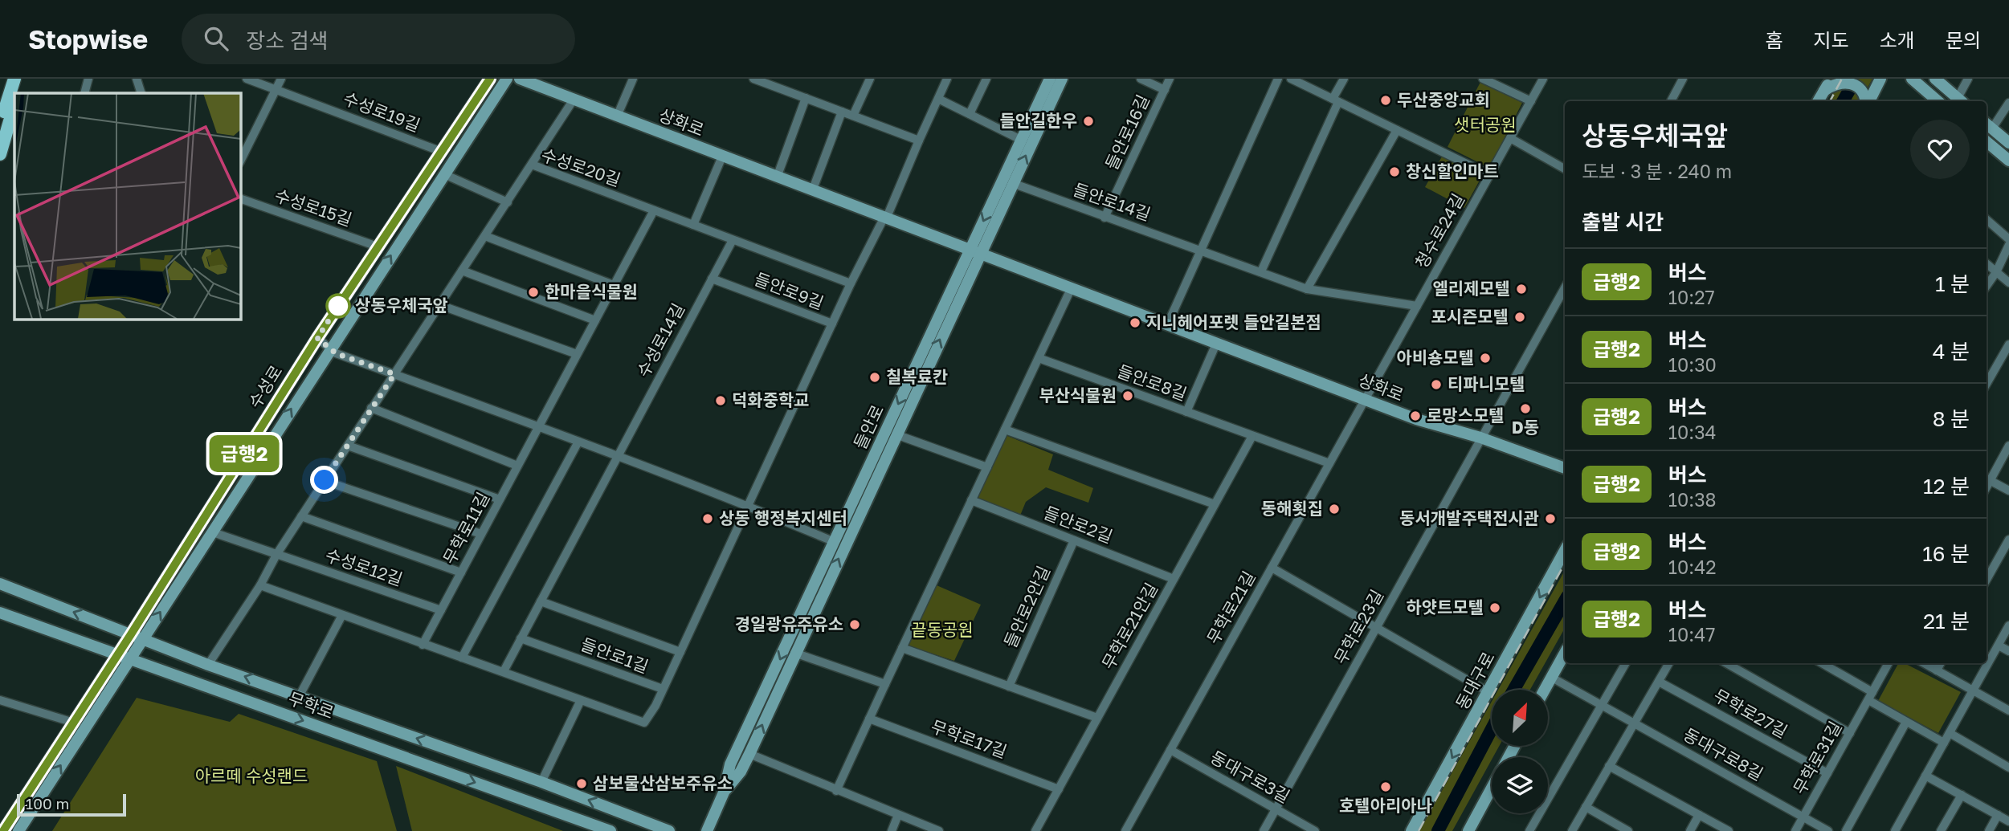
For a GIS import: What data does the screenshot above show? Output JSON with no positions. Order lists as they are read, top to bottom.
{
  "streets": {
    "main road": [
      "상화로",
      "수성로",
      "들안로",
      "동대구로",
      "무학로"
    ],
    "street": [
      "수성로19길",
      "들안로16길",
      "수성로20길",
      "들안로14길",
      "수성로15길",
      "청수로24길",
      "들안로9길",
      "수성로14길",
      "들안로8길",
      "들안로2길",
      "무학로11길",
      "수성로12길",
      "들안로2안길",
      "무학로21길",
      "무학로21안길",
      "무학로23길",
      "들안로1길",
      "무학로27길",
      "무학로17길",
      "동대구로8길",
      "무학로31길",
      "동대구로3길"
    ]
  },
  "crossings": [
    ["수성로19길", "수성로"],
    ["상화로", "청수로24길"],
    ["상화로", "들안로"],
    ["상화로", "무학로21길"],
    ["상화로", "무학로23길"],
    ["들안로16길", "들안로14길"],
    ["수성로20길", "수성로14길"],
    ["들안로14길", "청수로24길"],
    ["들안로14길", "들안로"],
    ["수성로15길", "수성로"],
    ["청수로24길", "무학로21길"],
    ["들안로9길", "수성로14길"],
    ["들안로9길", "들안로1길"],
    ["들안로8길", "무학로21길"],
    ["들안로8길", "무학로21안길"],
    ["수성로", "수성로12길"],
    ["수성로", "무학로"],
    ["들안로2길", "들안로2안길"],
    ["들안로2길", "무학로21안길"],
    ["무학로11길", "수성로12길"],
    ["무학로21길", "동대구로3길"],
    ["무학로21안길", "무학로17길"],
    ["무학로23길", "동대구로3길"],
    ["무학로27길", "무학로31길"],
    ["동대구로8길", "무학로31길"]
  ],
  "one_way": ["동대구로"],
  "parks": ["샛터공원", "끝동공원", "아르떼 수성랜드"],
  "places": [
    "두산중앙교회",
    "들안길한우",
    "창신할인마트",
    "엘리제모텔",
    "한마을식물원",
    "상동우체국앞",
    "포시즌모텔",
    "지니헤어포렛 들안길본점",
    "아비숑모텔",
    "칠복료칸",
    "티파니모텔",
    "부산식물원",
    "덕화중학교",
    "D동",
    "로망스모텔",
    "동해횟집",
    "상동 행정복지센터",
    "동서개발주택전시관",
    "하얏트모텔",
    "경일광유주유소",
    "삼보물산삼보주유소",
    "호텔아리아나"
  ],
  "lines": ["bus line 급행2"],
  "scale_bar": "100 m",
  "north": "top right",
  "page": {
    "header": "Stopwise",
    "search": "장소 검색",
    "nav": [
      "홈",
      "지도",
      "소개",
      "문의"
    ],
    "on_map": "급행2",
    "heading": [
      ["상동우체국앞", "도보 · 3 분 · 240 m"],
      "출발 시간"
    ],
    "list": [
      {
        "mark": "급행2",
        "name": "버스",
        "note": "10:27",
        "value": "1 분"
      },
      {
        "mark": "급행2",
        "name": "버스",
        "note": "10:30",
        "value": "4 분"
      },
      {
        "mark": "급행2",
        "name": "버스",
        "note": "10:34",
        "value": "8 분"
      },
      {
        "mark": "급행2",
        "name": "버스",
        "note": "10:38",
        "value": "12 분"
      },
      {
        "mark": "급행2",
        "name": "버스",
        "note": "10:42",
        "value": "16 분"
      },
      {
        "mark": "급행2",
        "name": "버스",
        "note": "10:47",
        "value": "21 분"
      }
    ],
    "scale": "100 m"
  }
}
